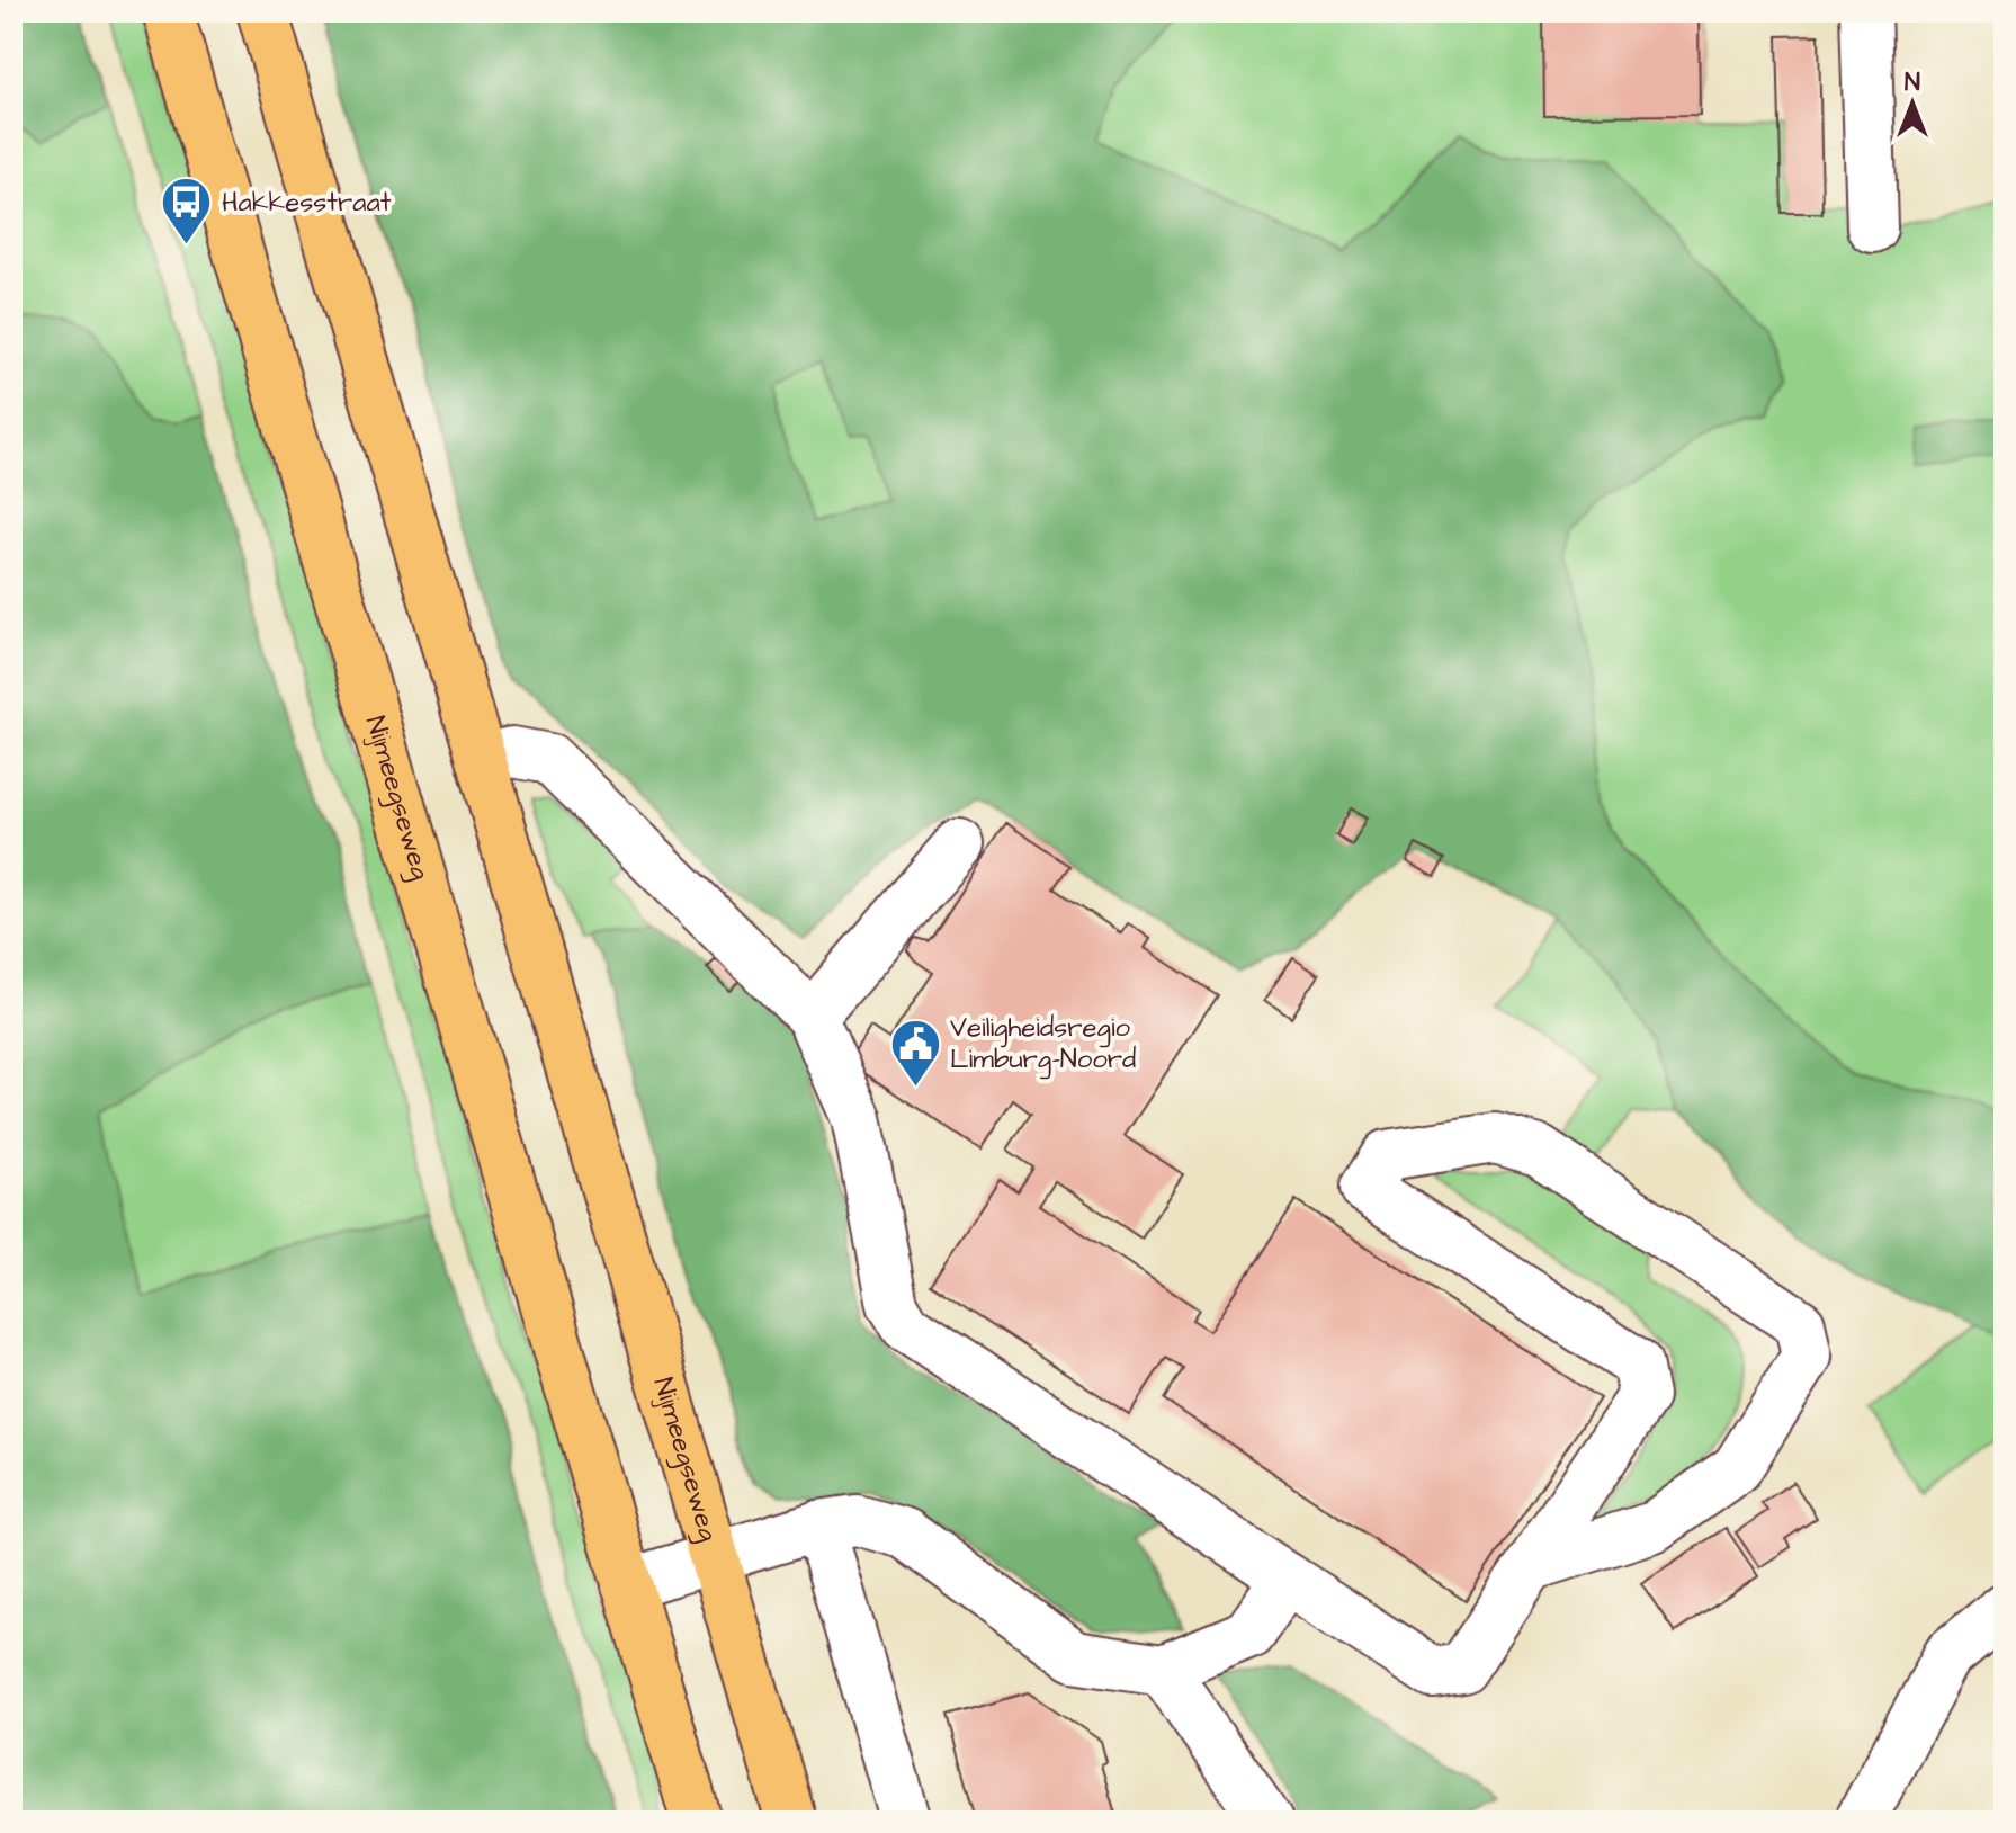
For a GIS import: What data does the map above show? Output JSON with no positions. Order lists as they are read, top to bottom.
{
  "streets": {
    "main road": ["Nijmeegseweg"]
  },
  "places": {
    "bus stop": ["Hakkesstraat"],
    "public building": ["Veiligheidsregio Limburg-Noord"]
  },
  "north": "top"
}
